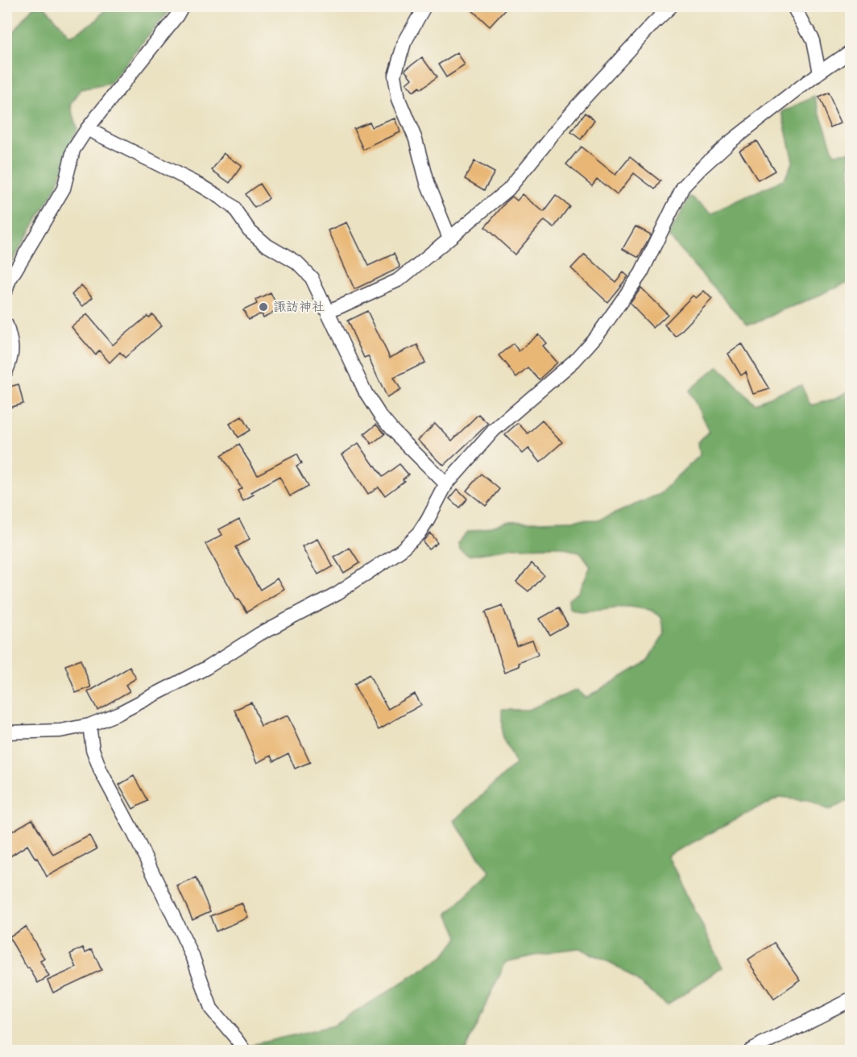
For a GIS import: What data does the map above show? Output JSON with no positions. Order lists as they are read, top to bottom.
{
  "places": ["諏訪神社"]
}
